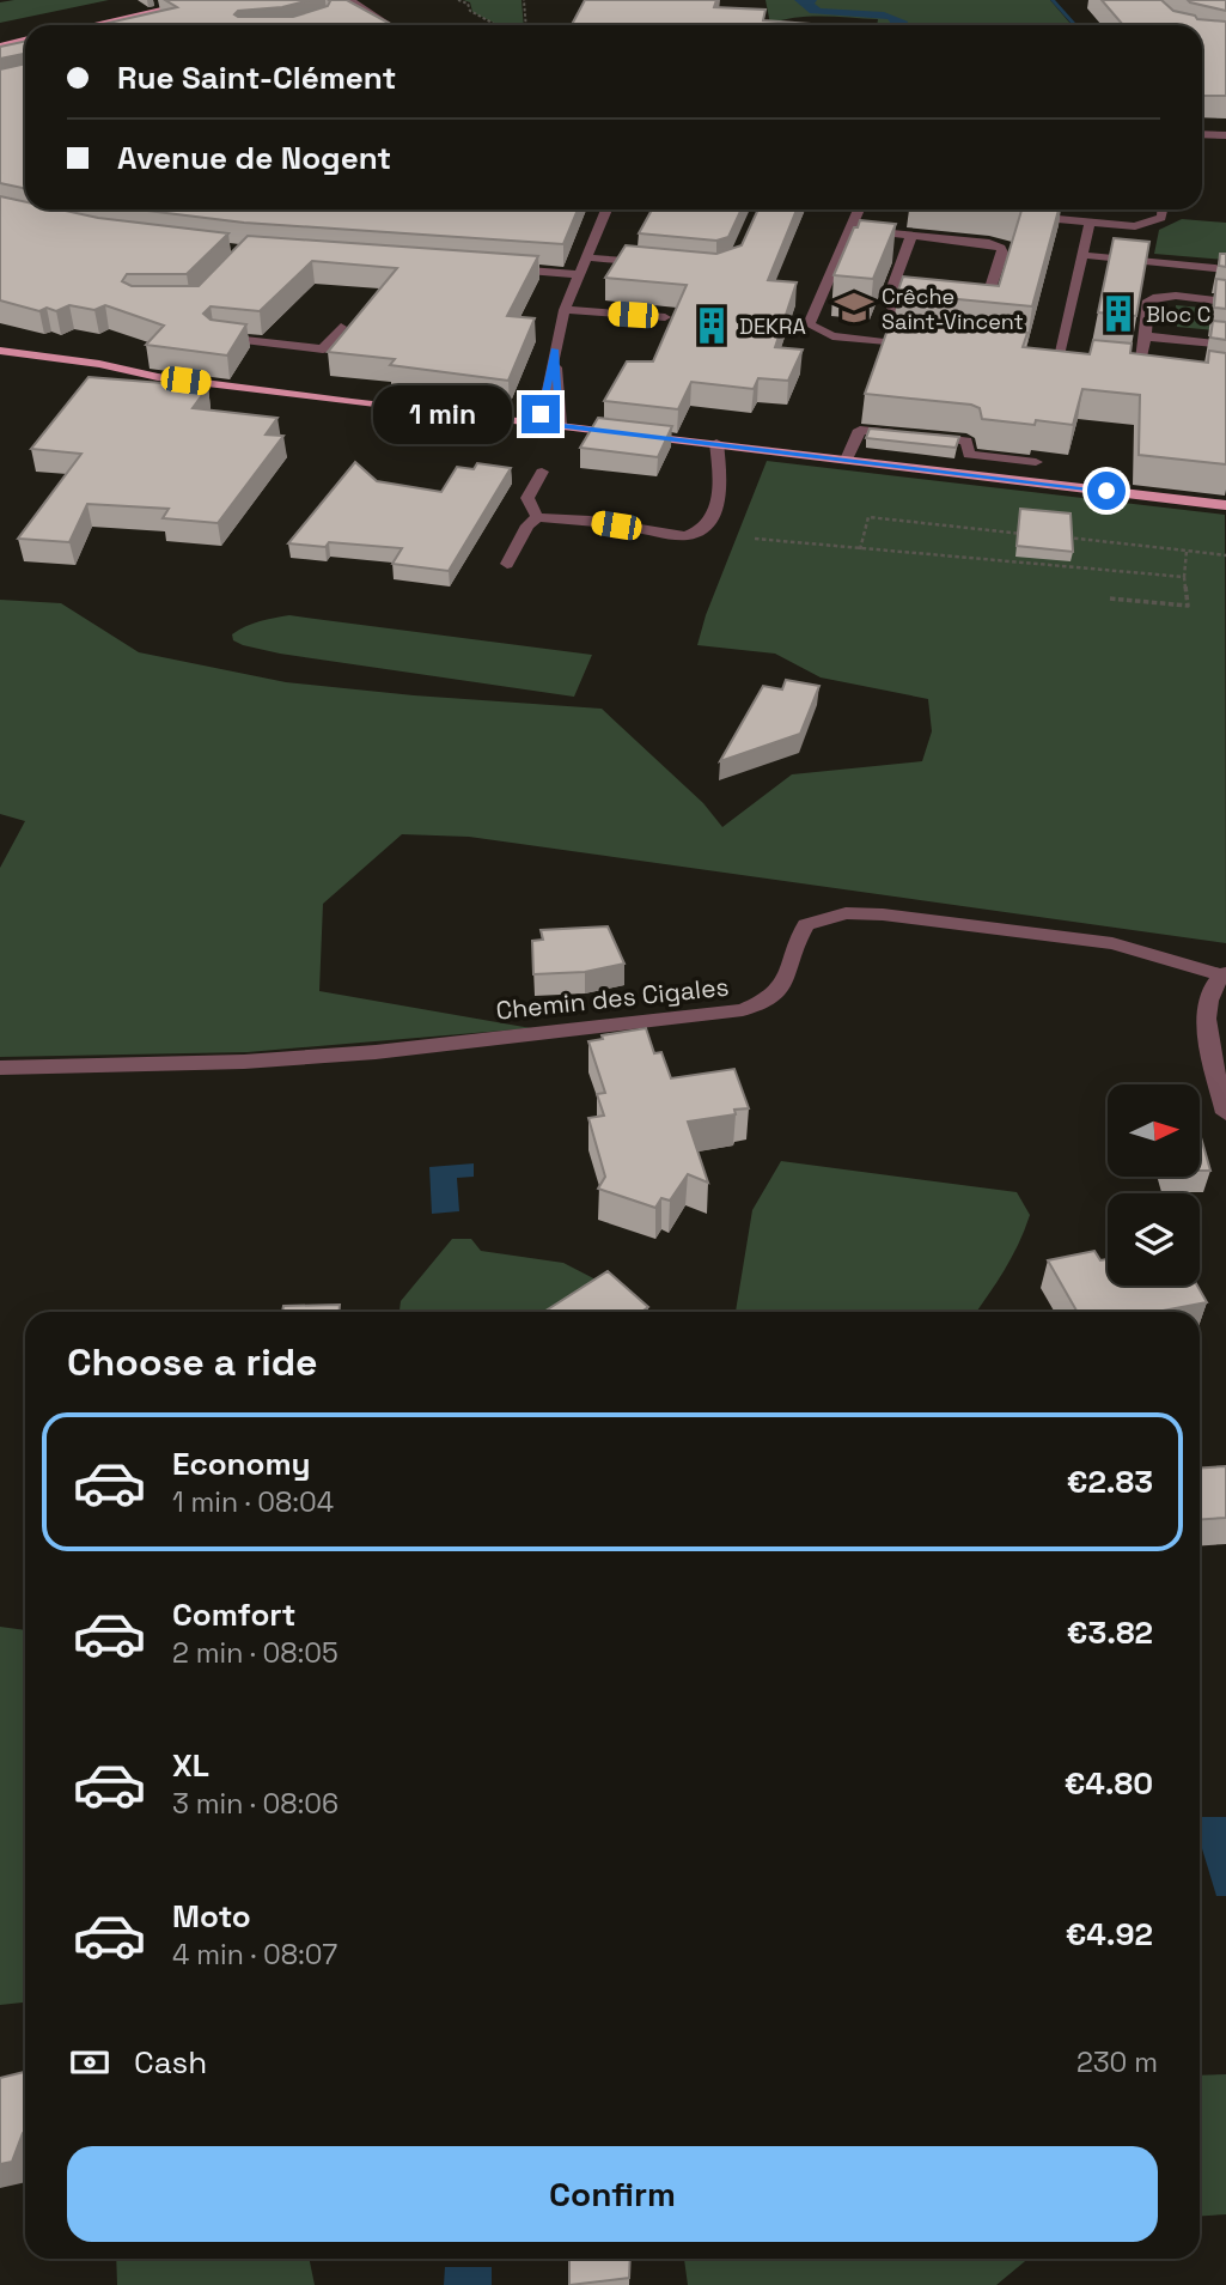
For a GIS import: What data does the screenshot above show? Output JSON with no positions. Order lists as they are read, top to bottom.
{
  "streets": {
    "street": ["Chemin des Cigales"]
  },
  "places": {
    "school or university": ["Crêche Saint-Vincent"],
    "building": ["Bloc C", "DEKRA"]
  },
  "north": "right",
  "page": {
    "banner": ["Rue Saint-Clément", "Avenue de Nogent"],
    "bubble": "1 min",
    "heading": "Choose a ride",
    "list": [
      {
        "name": "Economy",
        "note": "1 min · 08:04",
        "value": "€2.83"
      },
      {
        "name": "Comfort",
        "note": "2 min · 08:05",
        "value": "€3.82"
      },
      {
        "name": "XL",
        "note": "3 min · 08:06",
        "value": "€4.80"
      },
      {
        "name": "Moto",
        "note": "4 min · 08:07",
        "value": "€4.92"
      }
    ],
    "pay": ["Cash", "230 m"],
    "buttons": "Confirm"
  }
}
